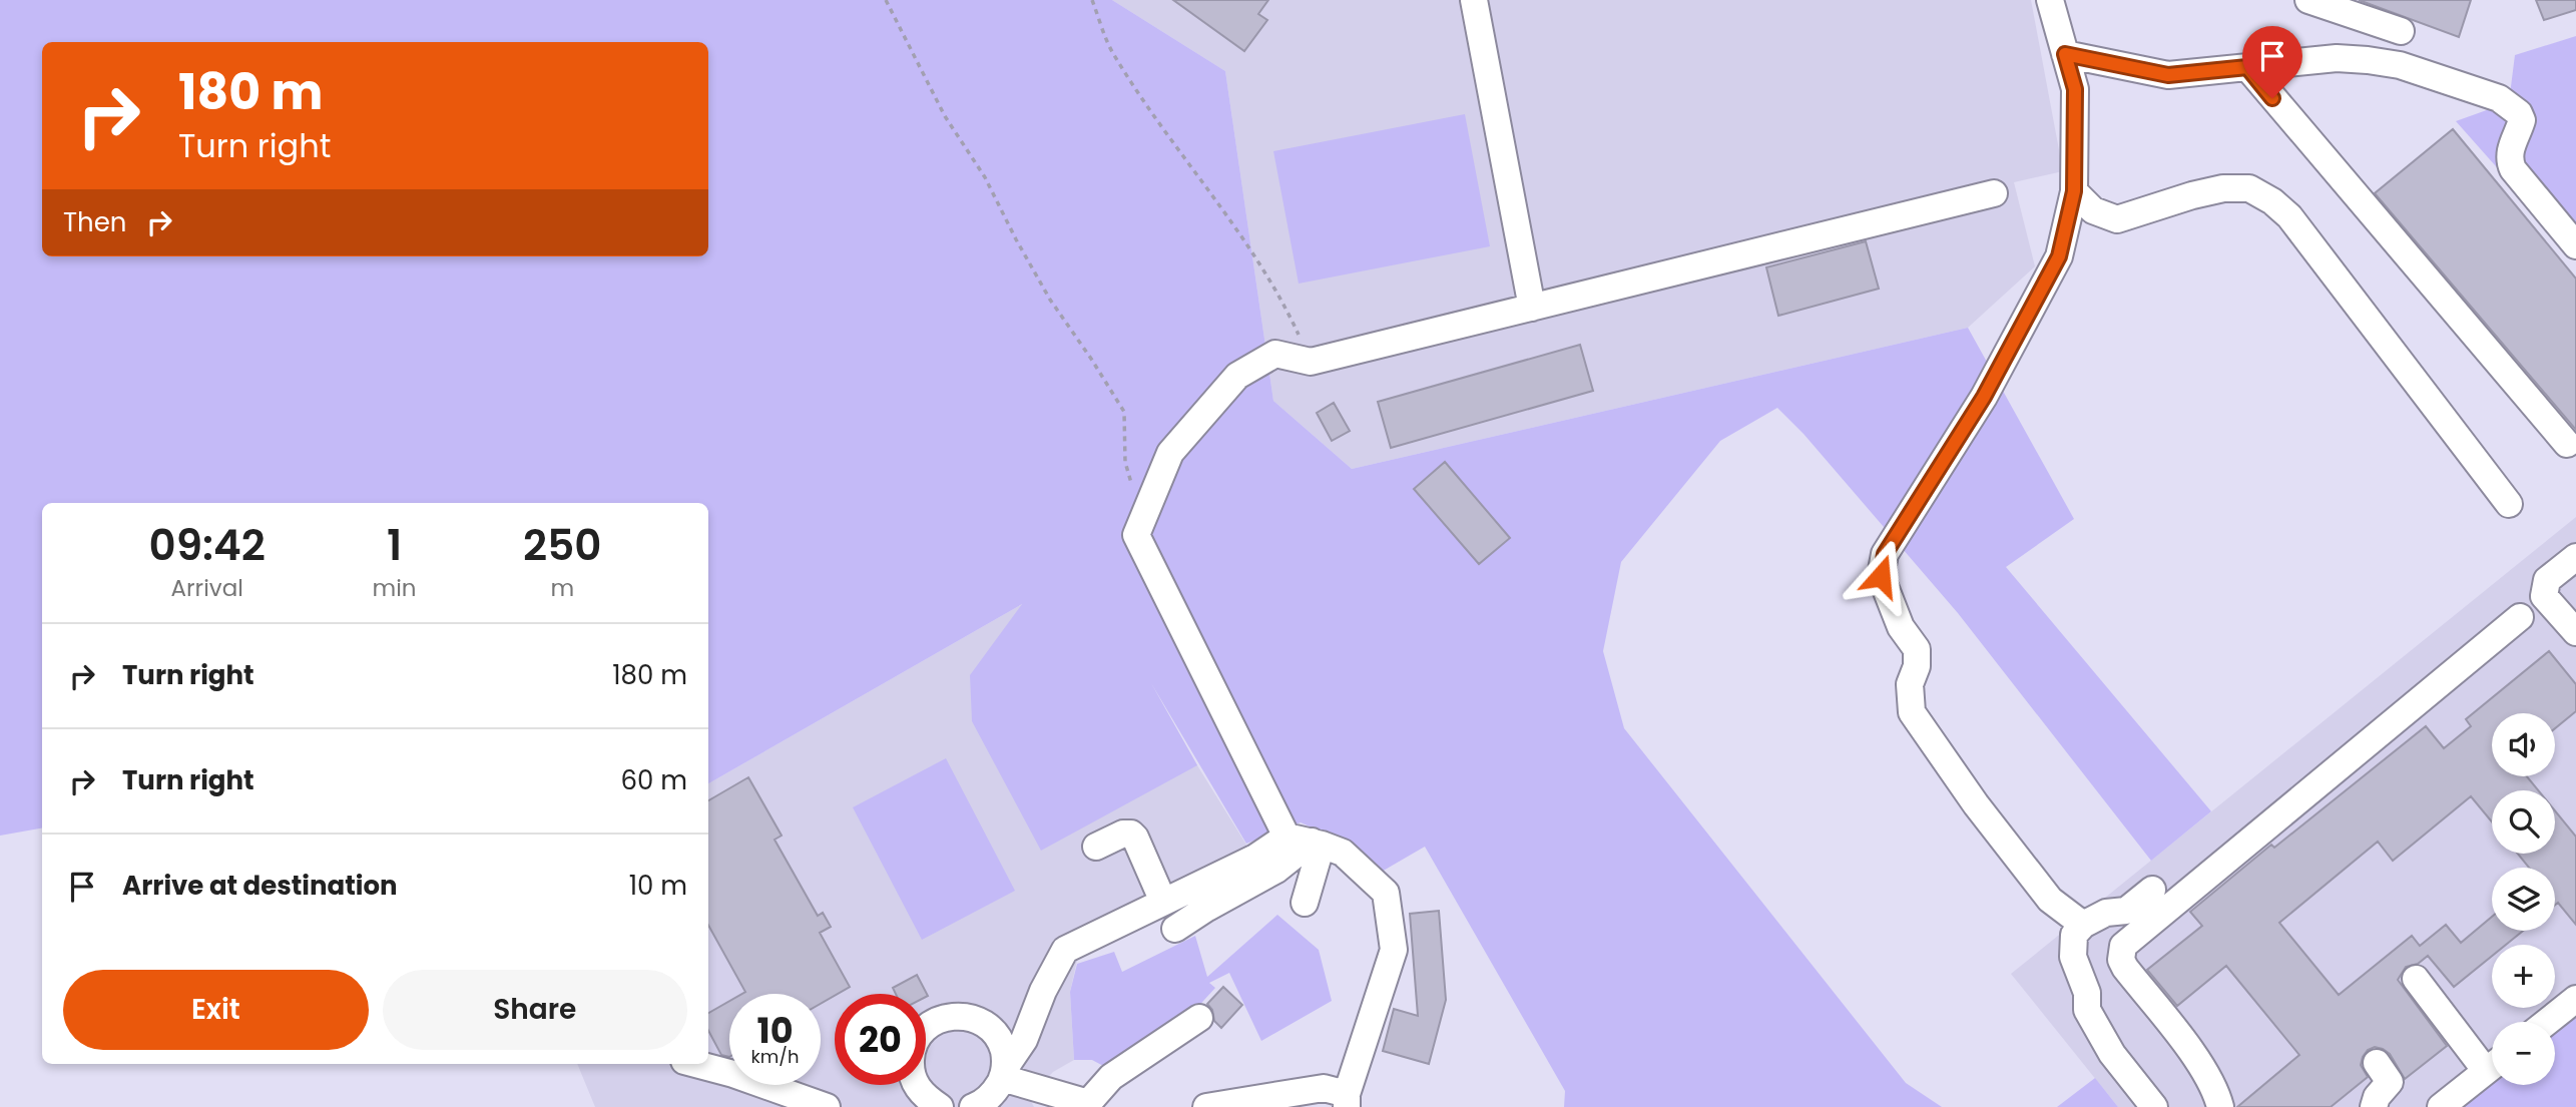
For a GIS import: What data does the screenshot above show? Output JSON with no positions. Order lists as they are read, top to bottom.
{
  "page": {
    "turn": ["180 m", "Turn right"],
    "then": "Then",
    "eta": [
      "09:42",
      "Arrival",
      "1",
      "min",
      "250",
      "m"
    ],
    "list": [
      {
        "name": "Turn right",
        "value": "180 m"
      },
      {
        "name": "Turn right",
        "value": "60 m"
      },
      {
        "name": "Arrive at destination",
        "value": "10 m"
      }
    ],
    "map_buttons": ["+", "−"],
    "buttons": ["Exit", "Share"],
    "speed": "10 km/h",
    "limit": "20"
  }
}
